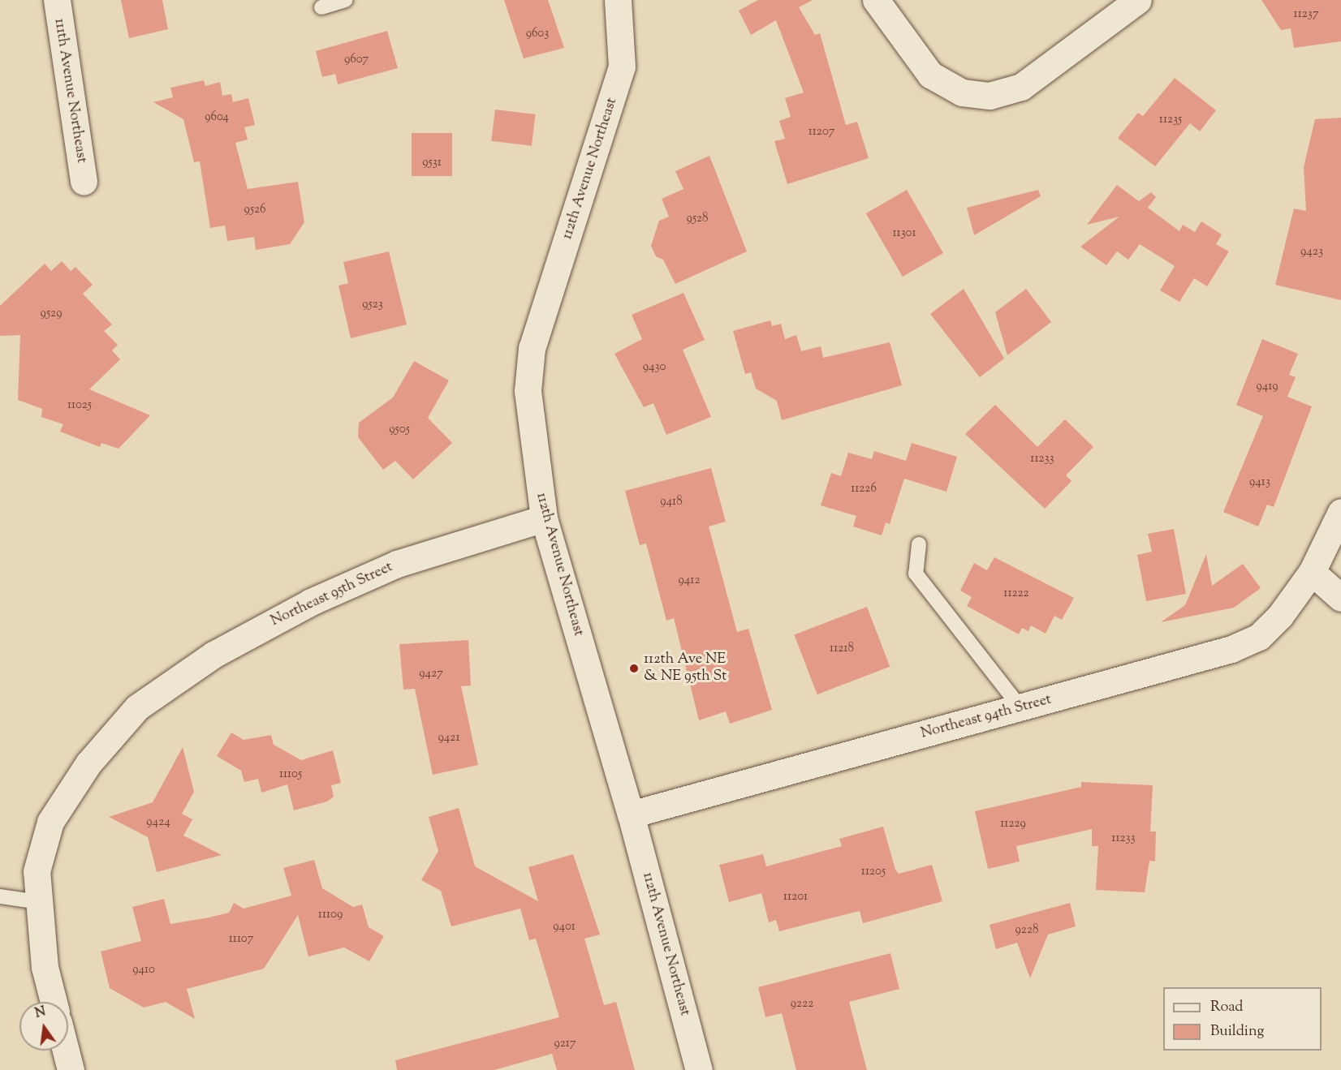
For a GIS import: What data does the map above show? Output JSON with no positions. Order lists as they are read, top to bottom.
{
  "streets": {
    "street": [
      "111th Avenue Northeast",
      "112th Avenue Northeast",
      "Northeast 95th Street",
      "Northeast 94th Street"
    ]
  },
  "crossings": [
    ["112th Avenue Northeast", "Northeast 95th Street"],
    ["112th Avenue Northeast", "Northeast 94th Street"]
  ],
  "places": ["112th Ave NE & NE 95th St"],
  "house_numbers": [
    "11237",
    "9603",
    "9607",
    "9604",
    "11235",
    "11207",
    "9531",
    "9526",
    "9528",
    "11301",
    "9423",
    "9523",
    "9529",
    "9430",
    "9419",
    "11025",
    "9505",
    "11233",
    "9413",
    "11226",
    "9418",
    "9412",
    "11222",
    "11218",
    "9427",
    "9421",
    "11105",
    "9424",
    "11229",
    "11233",
    "11205",
    "11201",
    "11109",
    "9401",
    "9228",
    "11107",
    "9410",
    "9222",
    "9217"
  ],
  "legend": ["Road", "Building"],
  "north": "top"
}
